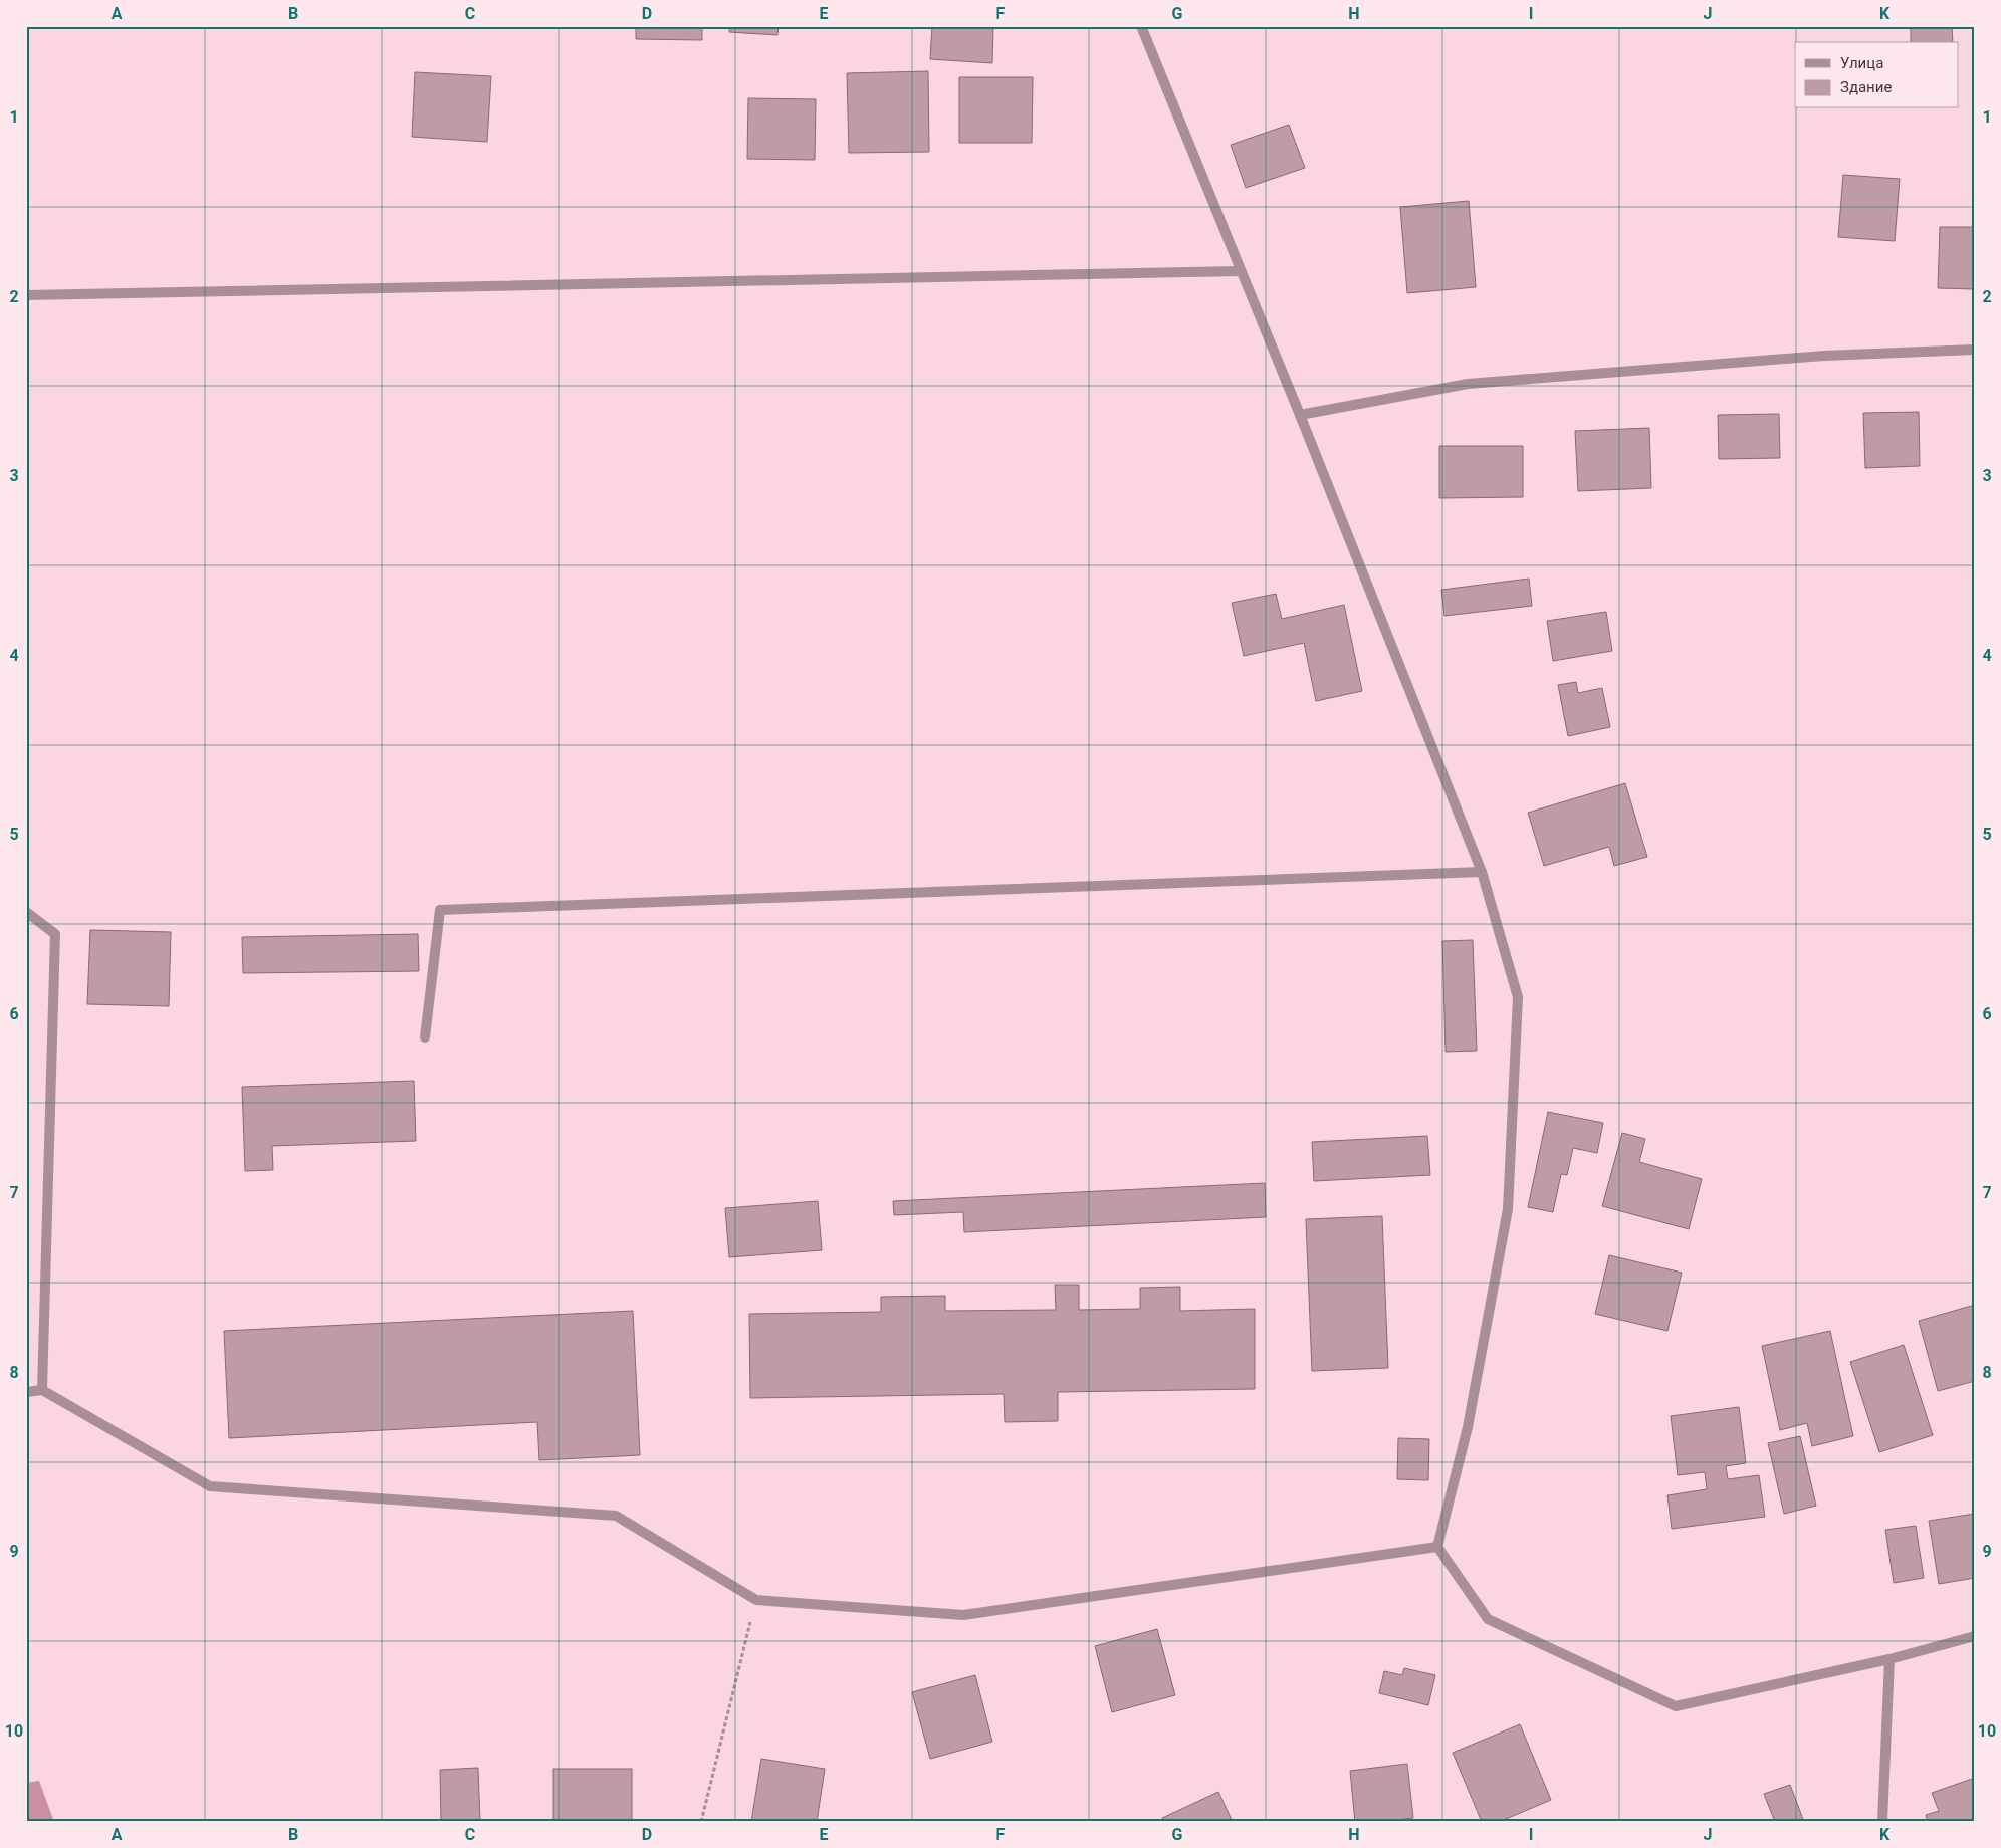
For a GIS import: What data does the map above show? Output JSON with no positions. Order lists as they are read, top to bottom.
{
  "legend": ["Улица", "Здание"],
  "grid": {
    "columns": [
      "A",
      "B",
      "C",
      "D",
      "E",
      "F",
      "G",
      "H",
      "I",
      "J",
      "K"
    ],
    "rows": [
      "1",
      "2",
      "3",
      "4",
      "5",
      "6",
      "7",
      "8",
      "9",
      "10"
    ]
  }
}
